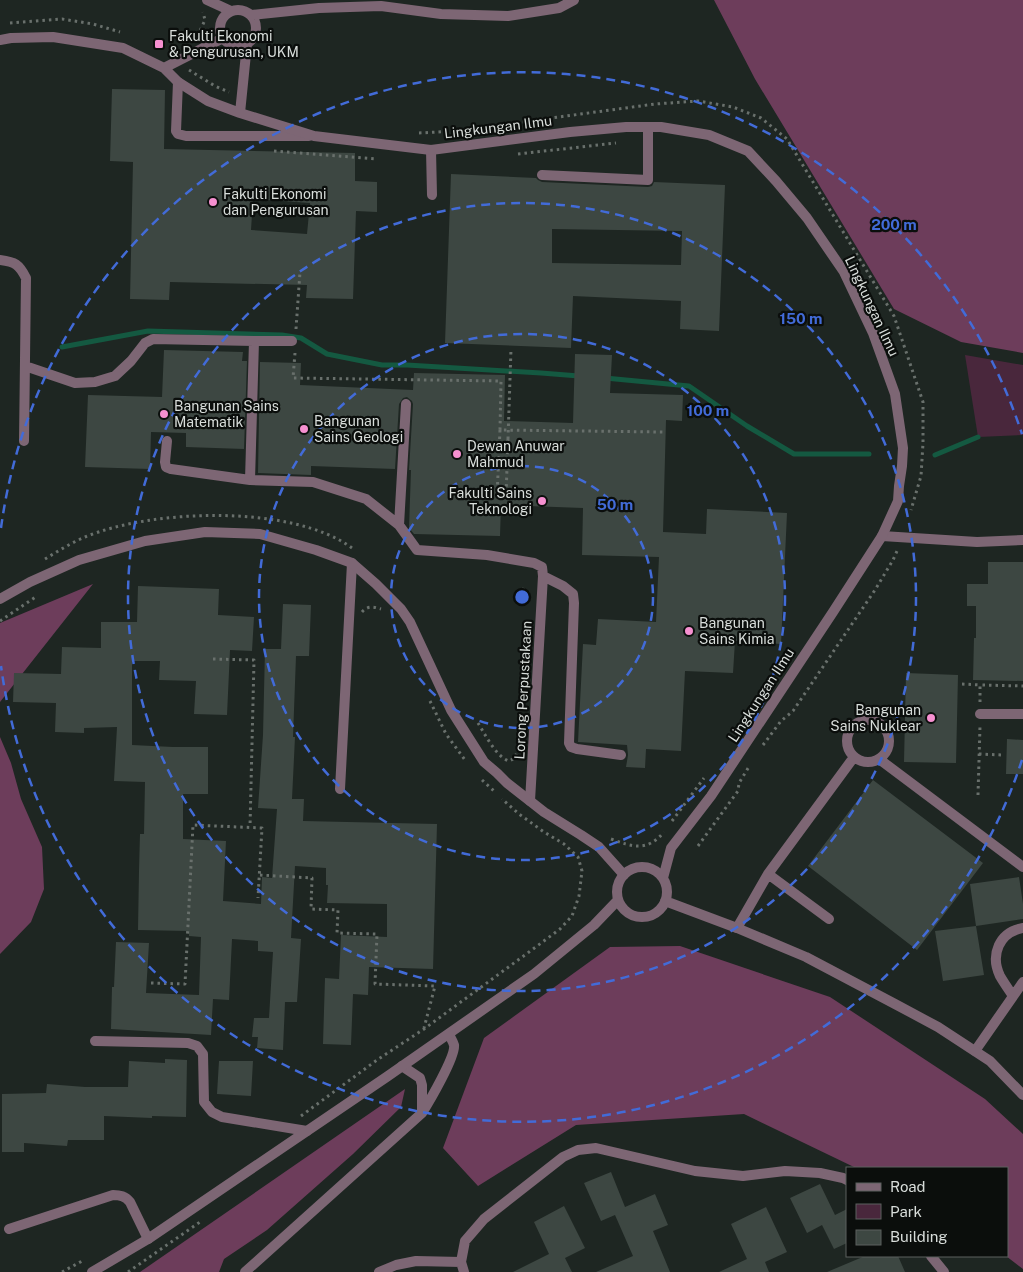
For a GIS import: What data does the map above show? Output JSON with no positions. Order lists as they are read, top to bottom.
{
  "streets": {
    "street": ["Lingkungan Ilmu", "Lorong Perpustakaan"]
  },
  "places": {
    "transit": ["Fakulti Ekonomi & Pengurusan, UKM"],
    "other": [
      "Fakulti Ekonomi dan Pengurusan",
      "Bangunan Sains Matematik",
      "Bangunan Sains Geologi",
      "Dewan Anuwar Mahmud",
      "Fakulti Sains Teknologi",
      "Bangunan Sains Kimia",
      "Bangunan Sains Nuklear"
    ]
  },
  "legend": ["Road", "Park", "Building"],
  "rings": [
    "200 m",
    "150 m",
    "100 m",
    "50 m"
  ]
}
